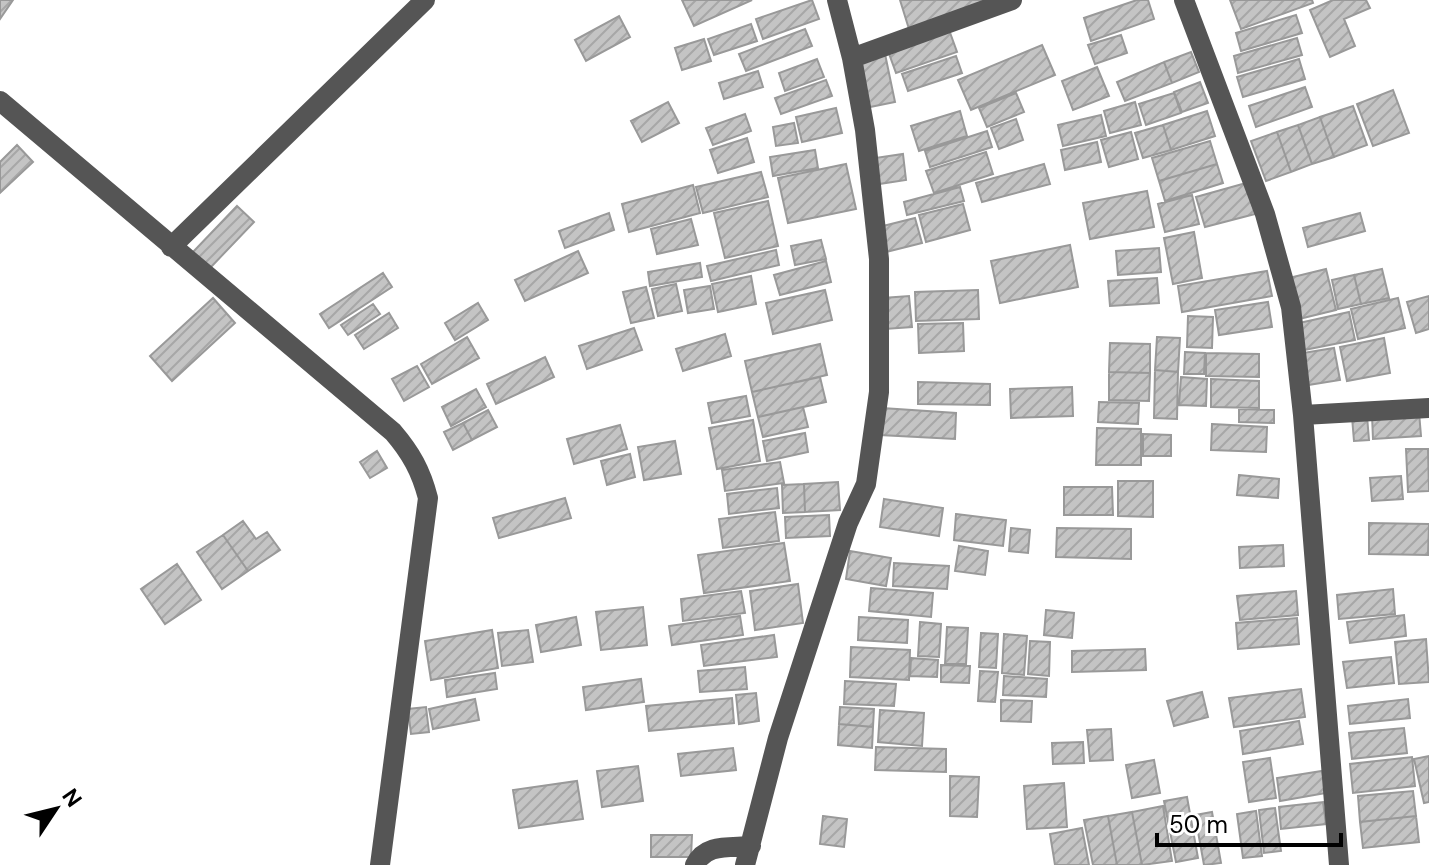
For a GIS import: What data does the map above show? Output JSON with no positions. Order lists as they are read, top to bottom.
{
  "scale_bar": "50 m",
  "north": "top right"
}
